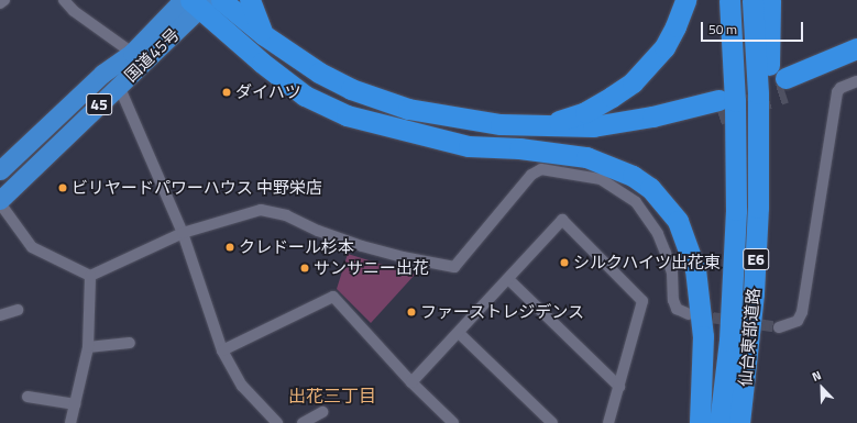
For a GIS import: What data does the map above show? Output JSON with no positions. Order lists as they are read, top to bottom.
{
  "streets": {
    "highway": [
      "国道45号",
      "45",
      "E6",
      "仙台東部道路"
    ]
  },
  "crossings": [
    ["E6", "仙台東部道路"]
  ],
  "districts": ["出花三丁目"],
  "places": [
    "ダイハツ",
    "ビリヤードパワーハウス 中野栄店",
    "クレドール杉本",
    "シルクハイツ出花東",
    "サンサニー出花",
    "ファーストレジデンス"
  ],
  "scale_bar": "50 m",
  "north": "top left"
}
